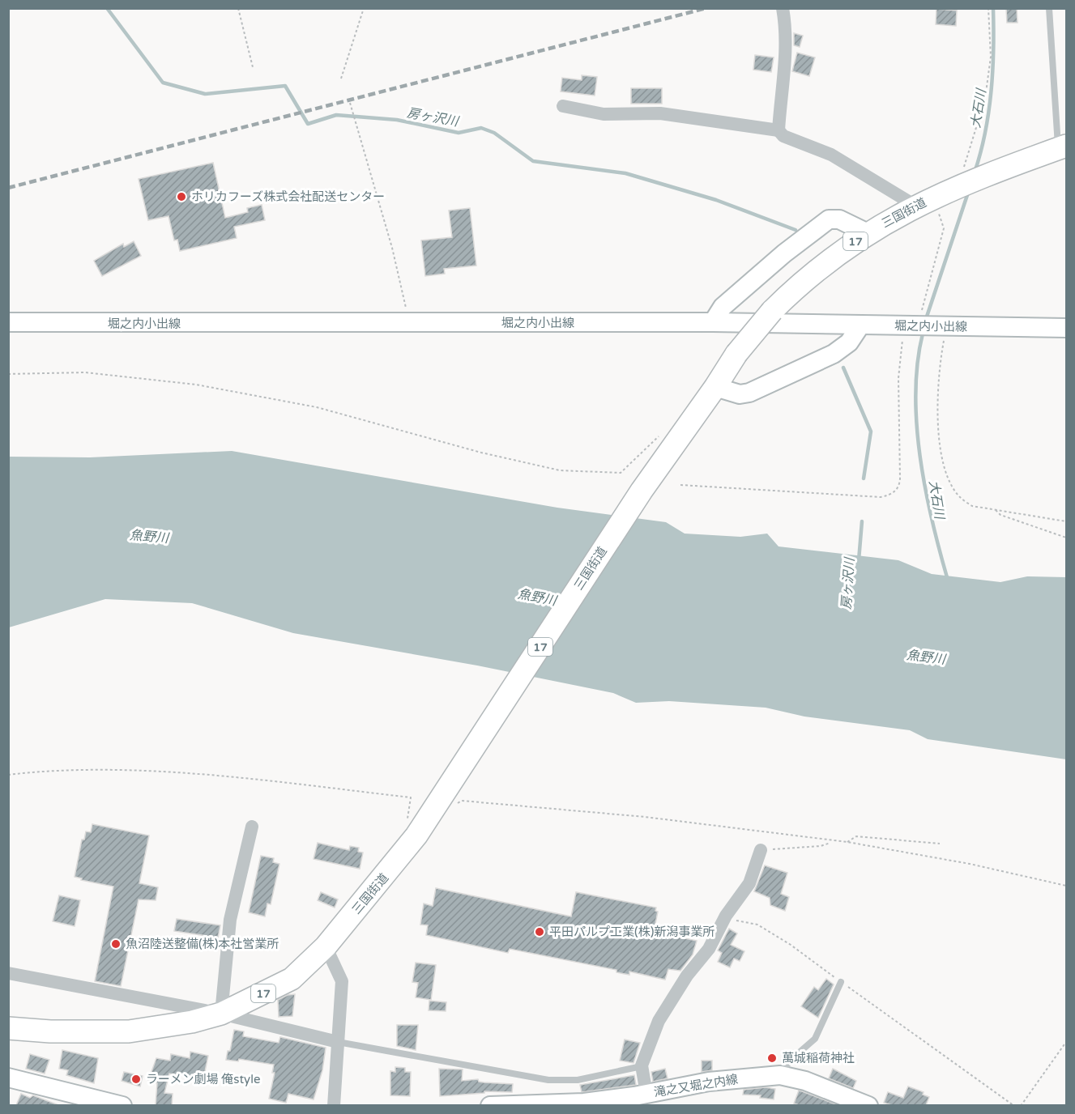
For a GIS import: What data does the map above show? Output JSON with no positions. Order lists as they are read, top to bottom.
{
  "streets": {
    "highway": ["三国街道", "17"],
    "main road": ["堀之内小出線", "滝之又堀之内線"]
  },
  "water": ["大石川", "房ヶ沢川", "魚野川"],
  "places": [
    "ホリカフーズ株式会社配送センター",
    "平田パルプ工業(株)新潟事業所",
    "魚沼陸送整備(株)本社営業所",
    "萬城稲荷神社",
    "ラーメン劇場 俺style"
  ]
}
